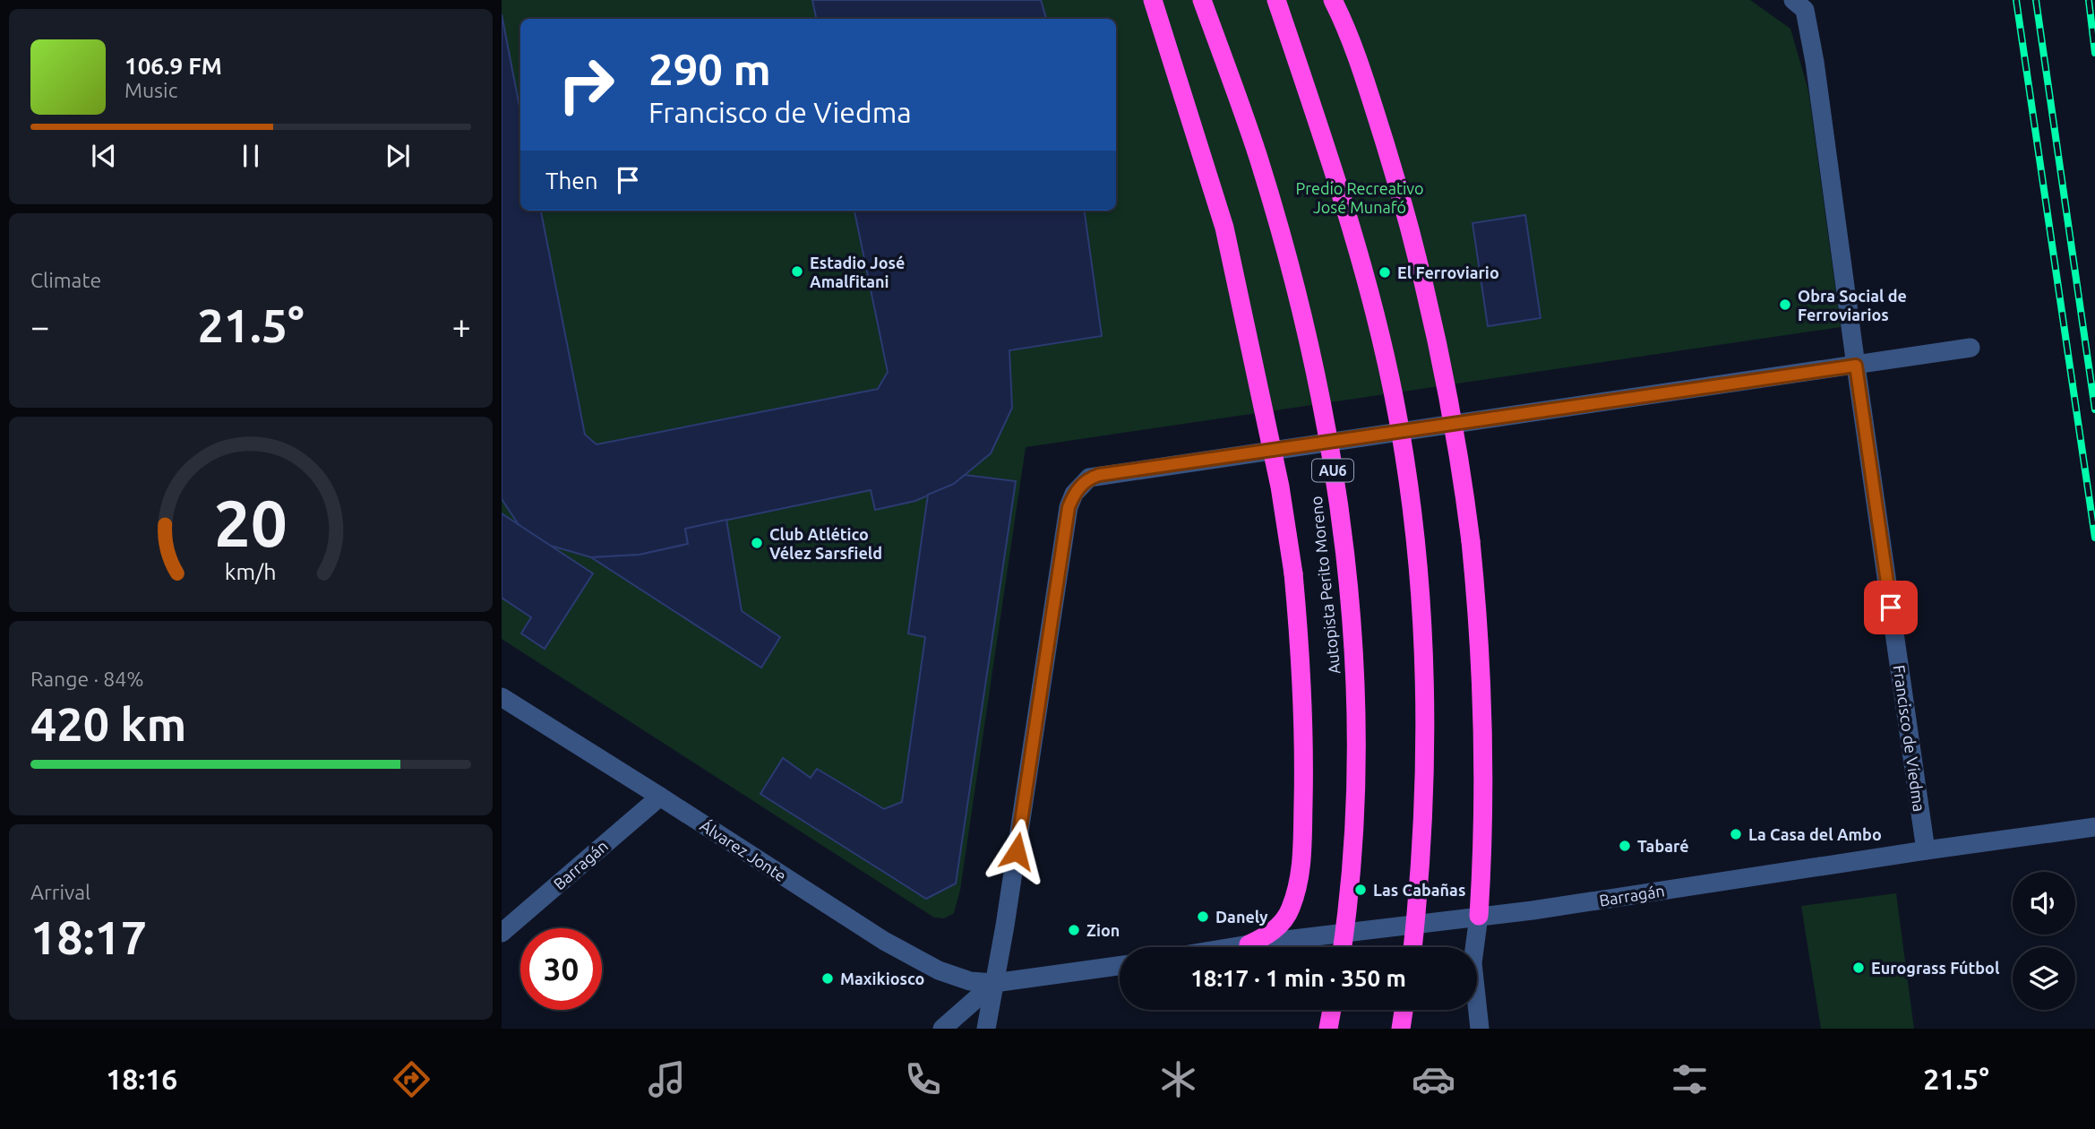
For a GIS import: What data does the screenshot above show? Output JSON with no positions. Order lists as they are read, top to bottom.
{
  "streets": {
    "highway": ["AU6", "Autopista Perito Moreno"],
    "street": ["Francisco de Viedma", "Álvarez Jonte", "Barragán"]
  },
  "crossings": [
    ["Francisco de Viedma", "Barragán"],
    ["Álvarez Jonte", "Barragán"]
  ],
  "parks": ["Predio Recreativo José Munafó"],
  "places": [
    "Estadio José Amalfitani",
    "El Ferroviario",
    "Obra Social de Ferroviarios",
    "Club Atlético Vélez Sarsfield",
    "La Casa del Ambo",
    "Tabaré",
    "Las Cabañas",
    "Danely",
    "Zion",
    "Eurograss Fútbol",
    "Maxikiosco"
  ],
  "page": {
    "turn": ["290 m", "Francisco de Viedma"],
    "song": ["106.9 FM", "Music"],
    "then": "Then",
    "tile": [
      "Climate",
      ["Range · 84%", "420 km"],
      ["Arrival", "18:17"]
    ],
    "heat": ["−", "21.5°", "+"],
    "limit": "30",
    "trip": "18:17 · 1 min · 350 m",
    "tabs": ["18:16", "21.5°"],
    "gauge": ["20", "km/h"]
  }
}
